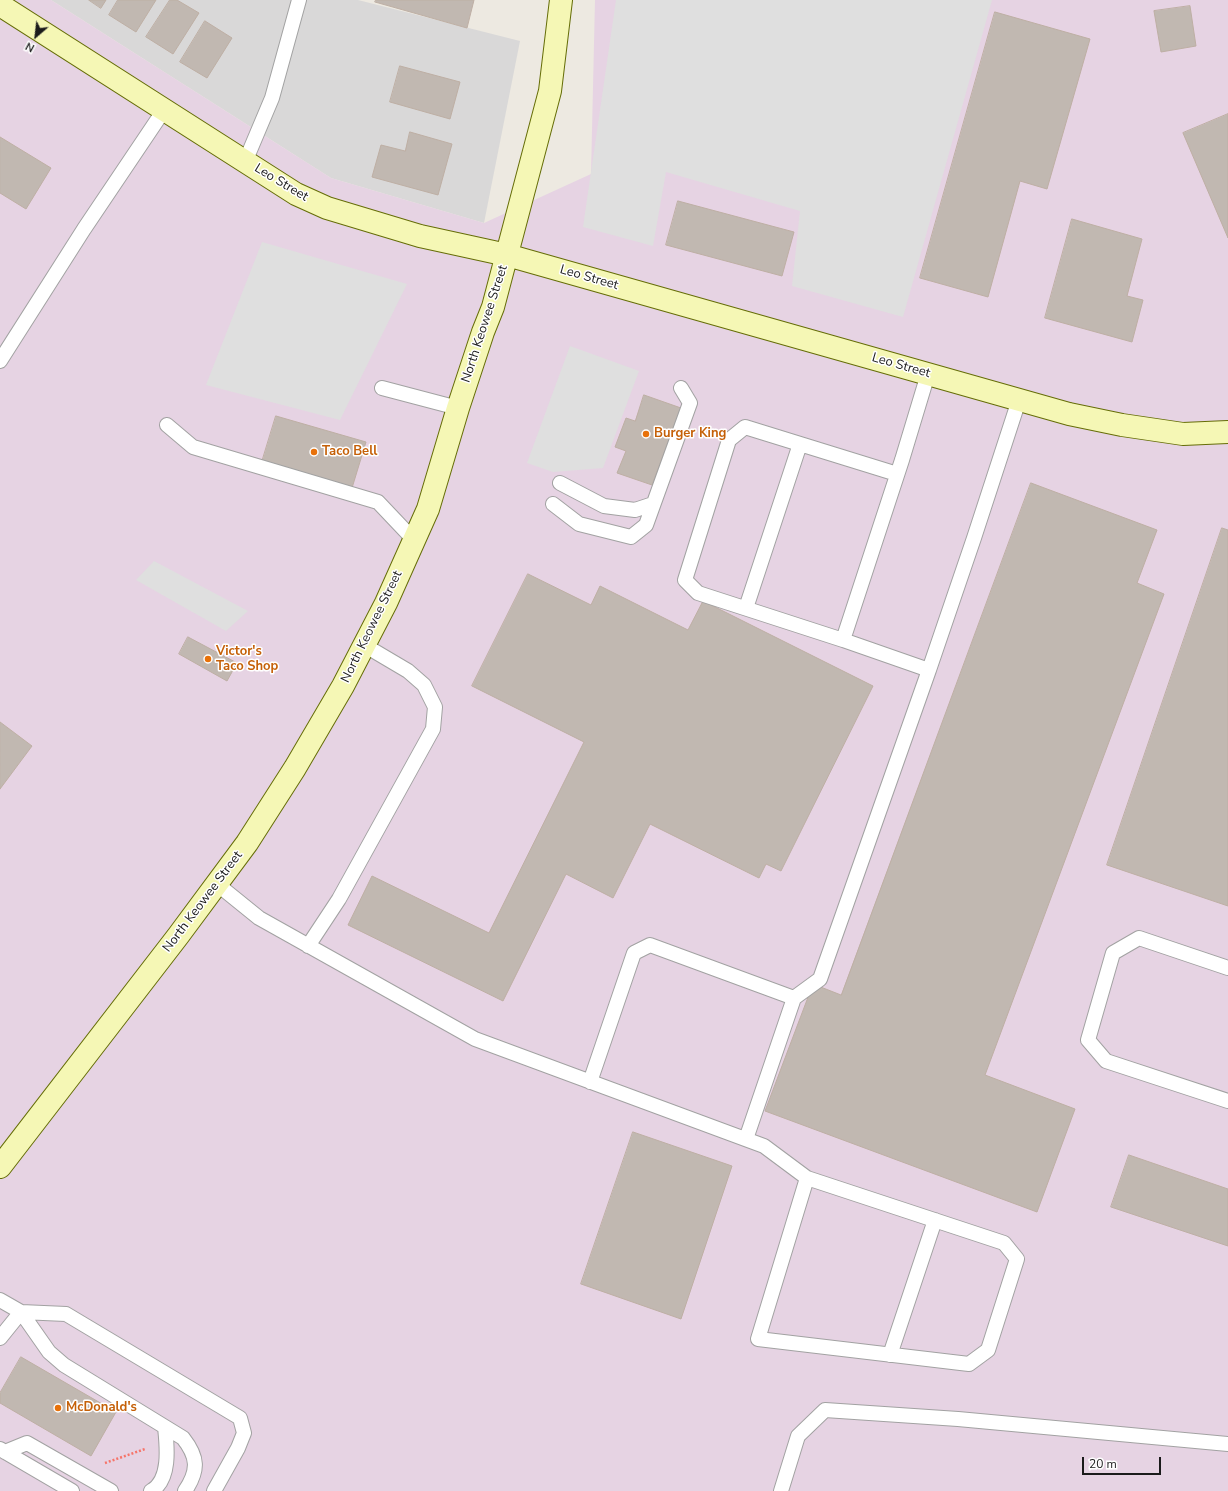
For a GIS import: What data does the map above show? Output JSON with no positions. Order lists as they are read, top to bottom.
{
  "streets": {
    "main road": ["Leo Street", "North Keowee Street"]
  },
  "crossings": [
    ["Leo Street", "North Keowee Street"]
  ],
  "places": [
    "Burger King",
    "Taco Bell",
    "Victor's Taco Shop",
    "McDonald's"
  ],
  "scale_bar": "20 m",
  "north": "bottom left"
}
